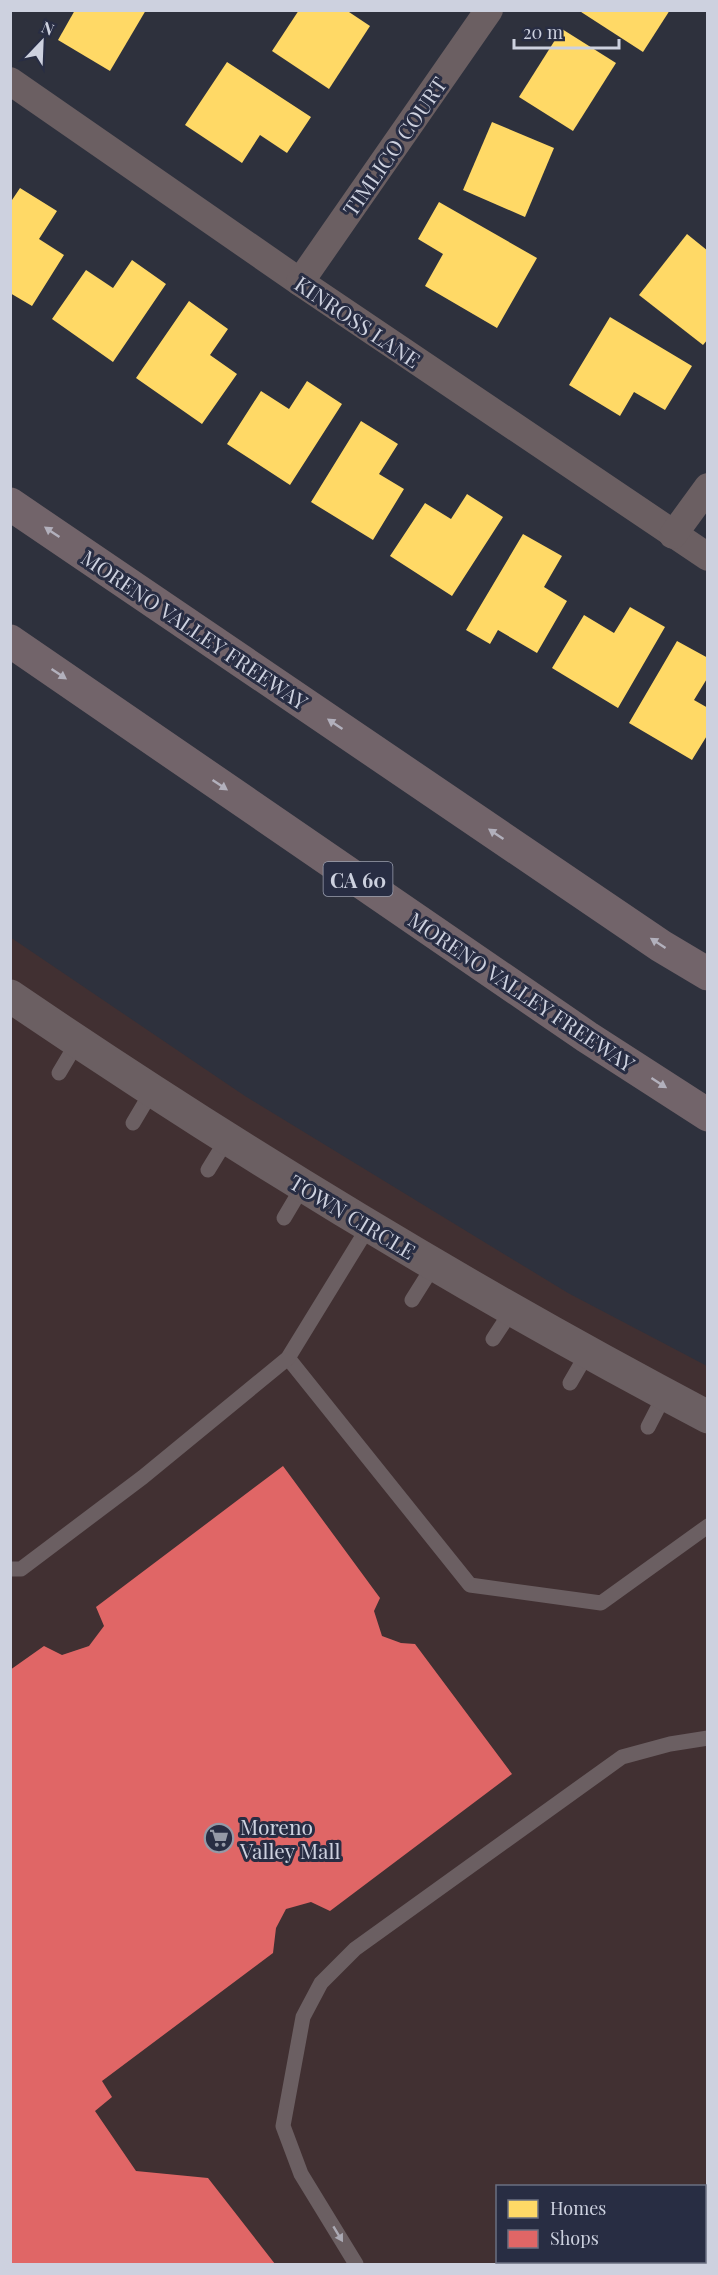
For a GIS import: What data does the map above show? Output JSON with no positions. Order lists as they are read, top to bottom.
{
  "streets": {
    "highway": ["MORENO VALLEY FREEWAY", "CA 60"],
    "street": ["TIMLICO COURT", "KINROSS LANE", "TOWN CIRCLE"]
  },
  "crossings": [
    ["TIMLICO COURT", "KINROSS LANE"]
  ],
  "places": {
    "supermarket": ["Moreno Valley Mall"]
  },
  "legend": ["Homes", "Shops"],
  "scale_bar": "20 m",
  "north": "top right"
}
